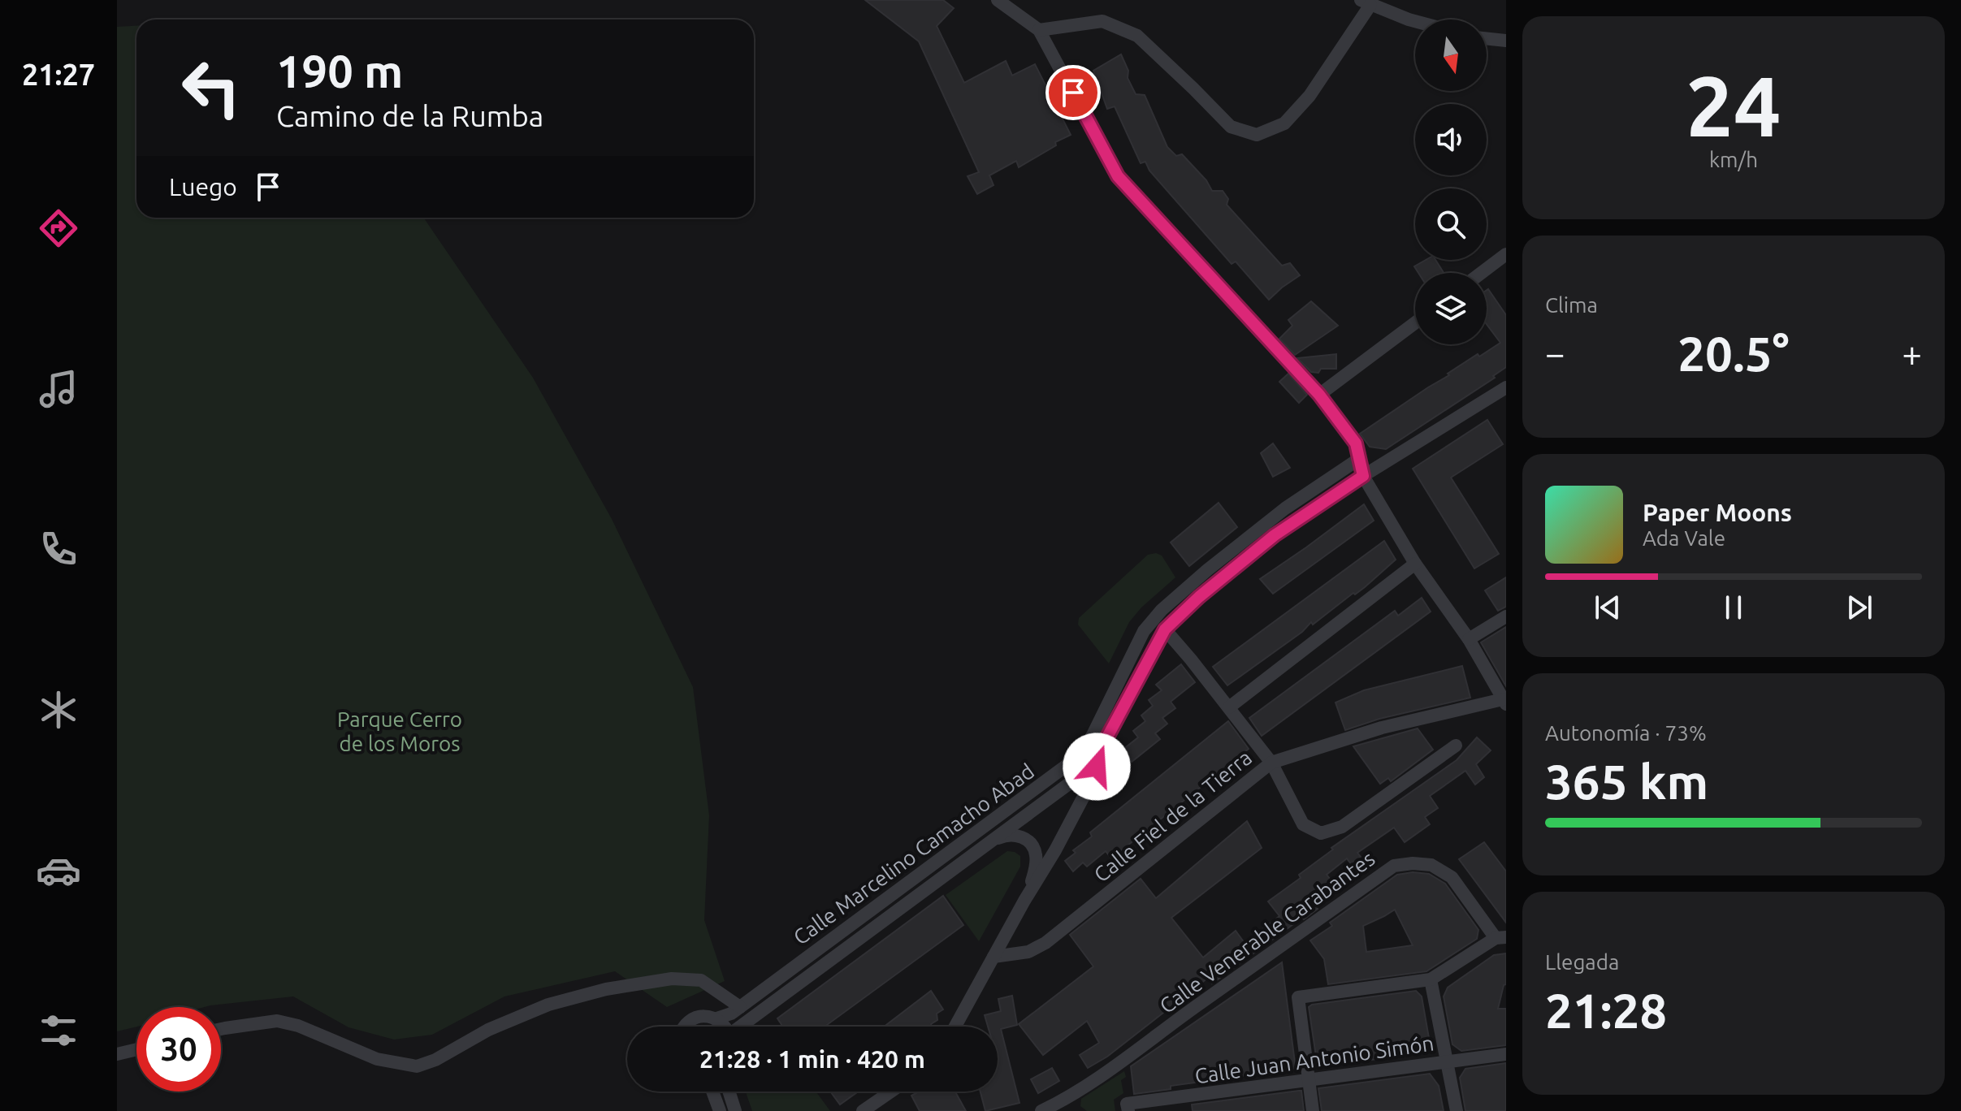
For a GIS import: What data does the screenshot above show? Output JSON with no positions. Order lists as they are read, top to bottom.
{
  "streets": {
    "street": [
      "Calle Fiel de la Tierra",
      "Calle Marcelino Camacho Abad",
      "Calle Venerable Carabantes",
      "Calle Juan Antonio Simón"
    ]
  },
  "parks": ["Parque Cerro de los Moros"],
  "north": "bottom",
  "page": {
    "tabs": "21:27",
    "tile": [
      ["24", "km/h"],
      "Clima",
      ["Autonomía · 73%", "365 km"],
      ["Llegada", "21:28"]
    ],
    "turn": ["190 m", "Camino de la Rumba"],
    "then": "Luego",
    "heat": ["−", "20.5°", "+"],
    "song": ["Paper Moons", "Ada Vale"],
    "limit": "30",
    "trip": "21:28 · 1 min · 420 m"
  }
}
